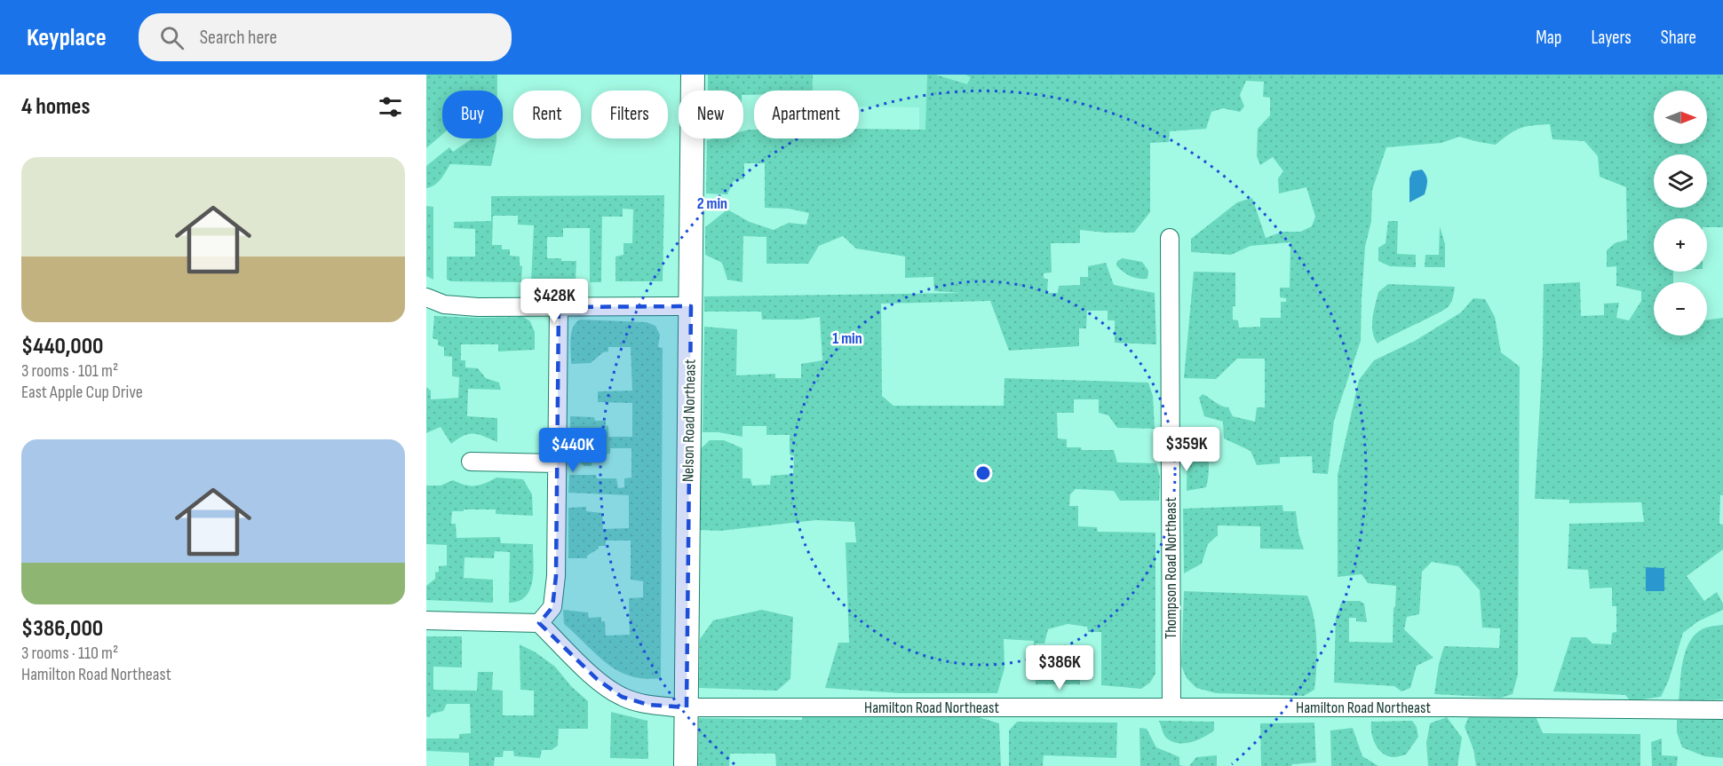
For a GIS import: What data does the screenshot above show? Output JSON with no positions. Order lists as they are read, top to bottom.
{
  "streets": {
    "street": ["Nelson Road Northeast", "Thompson Road Northeast", "Hamilton Road Northeast"]
  },
  "crossings": [
    ["Nelson Road Northeast", "Hamilton Road Northeast"],
    ["Thompson Road Northeast", "Hamilton Road Northeast"]
  ],
  "north": "right",
  "page": {
    "header": "Keyplace",
    "search": "Search here",
    "nav": ["Map", "Layers", "Share"],
    "heading": "4 homes",
    "map_buttons": ["+", "−"],
    "chip": [
      "Buy",
      "Rent",
      "Filters",
      "New",
      "Apartment"
    ],
    "list": [
      {
        "name": "$440,000",
        "note": "3 rooms · 101 m² · East Apple Cup Drive"
      },
      {
        "name": "$386,000",
        "note": "3 rooms · 110 m² · Hamilton Road Northeast"
      }
    ],
    "price": [
      "$428K",
      "$359K",
      "$440K",
      "$386K"
    ]
  },
  "rings": ["2 min", "1 min"]
}
